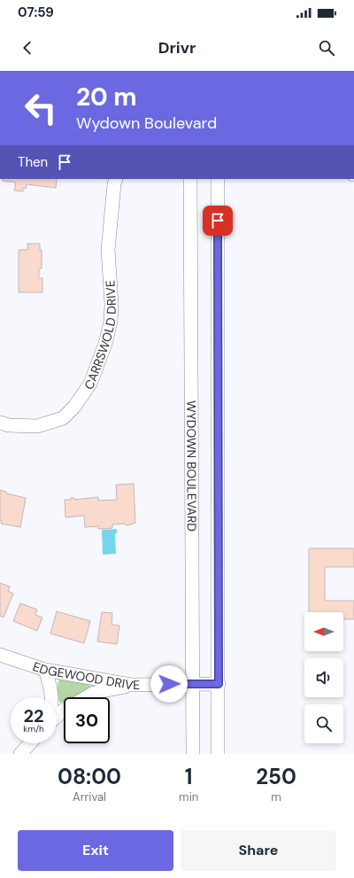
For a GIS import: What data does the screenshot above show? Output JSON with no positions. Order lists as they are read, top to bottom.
{
  "streets": {
    "street": ["CARRSWOLD DRIVE", "WYDOWN BOULEVARD", "EDGEWOOD DRIVE"]
  },
  "crossings": [
    ["WYDOWN BOULEVARD", "EDGEWOOD DRIVE"]
  ],
  "north": "left",
  "page": {
    "status": "07:59",
    "header": "Drivr",
    "turn": ["20 m", "Wydown Boulevard"],
    "then": "Then",
    "speed": "22 km/h",
    "limit": "30",
    "eta": [
      "08:00",
      "Arrival",
      "1",
      "min",
      "250",
      "m"
    ],
    "buttons": ["Exit", "Share"]
  }
}
